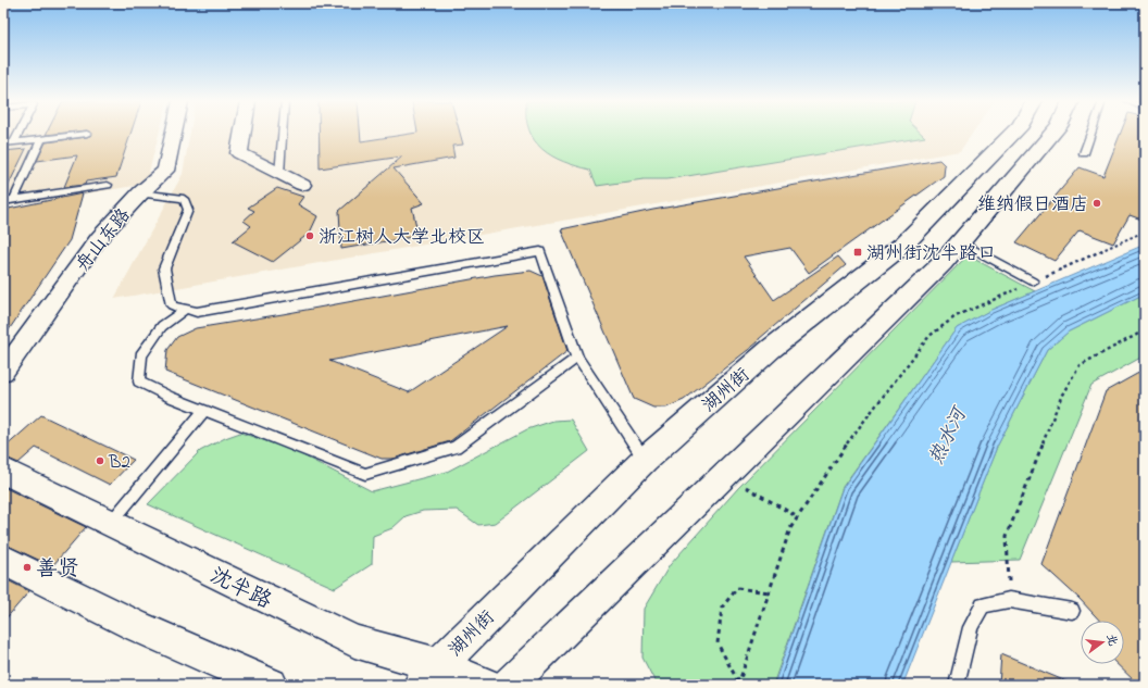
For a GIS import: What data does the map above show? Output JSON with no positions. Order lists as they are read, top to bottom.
{
  "streets": {
    "main road": ["湖州街", "沈半路"],
    "street": ["舟山东路"]
  },
  "crossings": [
    ["湖州街", "沈半路"]
  ],
  "water": ["热水河"],
  "places": {
    "other": [
      "维纳假日酒店",
      "浙江树人大学北校区",
      "B2",
      "善贤"
    ],
    "transit": ["湖州街沈半路口"]
  },
  "north": "right"
}
